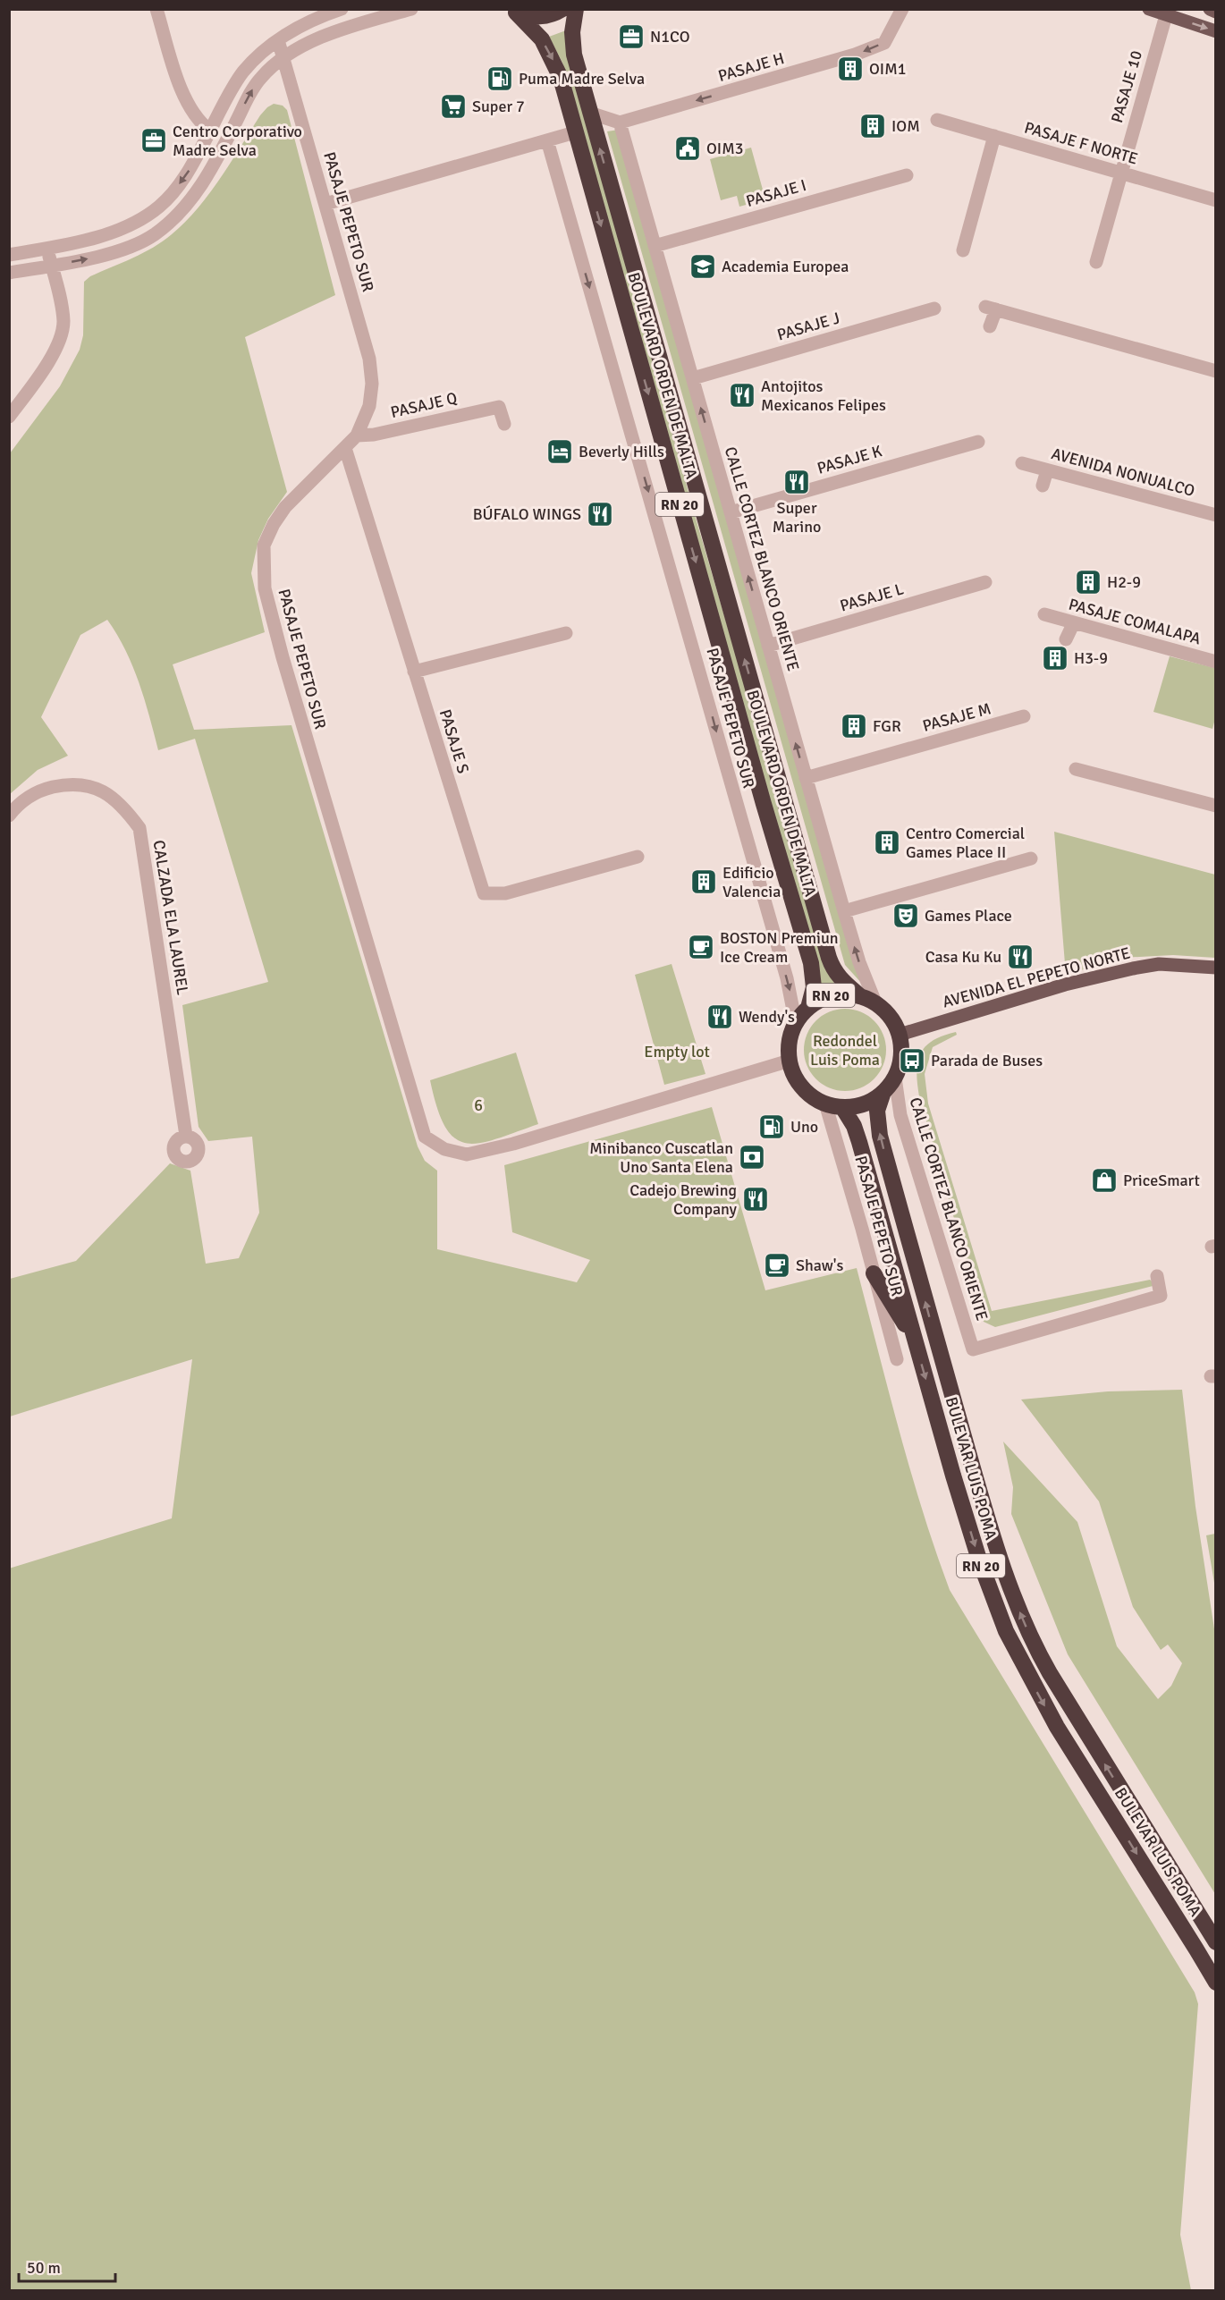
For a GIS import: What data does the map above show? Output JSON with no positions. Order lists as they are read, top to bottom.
{
  "streets": {
    "highway": ["BOULEVARD ORDEN DE MALTA", "RN 20", "BULEVAR LUIS POMA"],
    "main road": ["AVENIDA EL PEPETO NORTE"],
    "street": [
      "PASAJE H",
      "PASAJE 10",
      "PASAJE F NORTE",
      "PASAJE I",
      "PASAJE PEPETO SUR",
      "PASAJE J",
      "PASAJE Q",
      "PASAJE K",
      "AVENIDA NONUALCO",
      "CALLE CORTEZ BLANCO ORIENTE",
      "PASAJE L",
      "PASAJE COMALAPA",
      "PASAJE M",
      "PASAJE S",
      "CALZADA ELA LAUREL"
    ]
  },
  "crossings": [
    ["PASAJE H", "CALLE CORTEZ BLANCO ORIENTE"],
    ["PASAJE 10", "PASAJE F NORTE"],
    ["PASAJE I", "CALLE CORTEZ BLANCO ORIENTE"],
    ["PASAJE PEPETO SUR", "BOULEVARD ORDEN DE MALTA"],
    ["PASAJE PEPETO SUR", "PASAJE Q"],
    ["PASAJE PEPETO SUR", "RN 20"],
    ["PASAJE PEPETO SUR", "CALLE CORTEZ BLANCO ORIENTE"],
    ["PASAJE PEPETO SUR", "PASAJE S"],
    ["PASAJE PEPETO SUR", "AVENIDA EL PEPETO NORTE"],
    ["PASAJE PEPETO SUR", "BULEVAR LUIS POMA"],
    ["PASAJE J", "CALLE CORTEZ BLANCO ORIENTE"],
    ["BOULEVARD ORDEN DE MALTA", "RN 20"],
    ["BOULEVARD ORDEN DE MALTA", "CALLE CORTEZ BLANCO ORIENTE"],
    ["BOULEVARD ORDEN DE MALTA", "AVENIDA EL PEPETO NORTE"],
    ["BOULEVARD ORDEN DE MALTA", "BULEVAR LUIS POMA"],
    ["PASAJE K", "CALLE CORTEZ BLANCO ORIENTE"],
    ["RN 20", "CALLE CORTEZ BLANCO ORIENTE"],
    ["RN 20", "AVENIDA EL PEPETO NORTE"],
    ["RN 20", "BULEVAR LUIS POMA"],
    ["CALLE CORTEZ BLANCO ORIENTE", "PASAJE L"],
    ["CALLE CORTEZ BLANCO ORIENTE", "PASAJE M"],
    ["CALLE CORTEZ BLANCO ORIENTE", "AVENIDA EL PEPETO NORTE"],
    ["CALLE CORTEZ BLANCO ORIENTE", "BULEVAR LUIS POMA"],
    ["AVENIDA EL PEPETO NORTE", "BULEVAR LUIS POMA"]
  ],
  "one_way": ["PASAJE H", "CALLE CORTEZ BLANCO ORIENTE"],
  "parks": ["Redondel Luis Poma", "Empty lot", "6"],
  "places": {
    "office": ["N1CO", "Centro Corporativo Madre Selva"],
    "building": [
      "OIM1",
      "IOM",
      "H2-9",
      "H3-9",
      "FGR",
      "Centro Comercial Games Place II",
      "Edificio Valencia"
    ],
    "fuel station": ["Puma Madre Selva", "Uno"],
    "supermarket": ["Super 7"],
    "public building": ["OIM3"],
    "school or university": ["Academia Europea"],
    "restaurant": [
      "Antojitos Mexicanos Felipes",
      "Super Marino",
      "BÚFALO WINGS",
      "Casa Ku Ku",
      "Wendy's",
      "Cadejo Brewing Company"
    ],
    "hotel": ["Beverly Hills"],
    "theatre": ["Games Place"],
    "cafe": ["BOSTON Premiun Ice Cream", "Shaw's"],
    "bus stop": ["Parada de Buses"],
    "bank": ["Minibanco Cuscatlan Uno Santa Elena"],
    "shop": ["PriceSmart"]
  },
  "scale_bar": "50 m"
}
